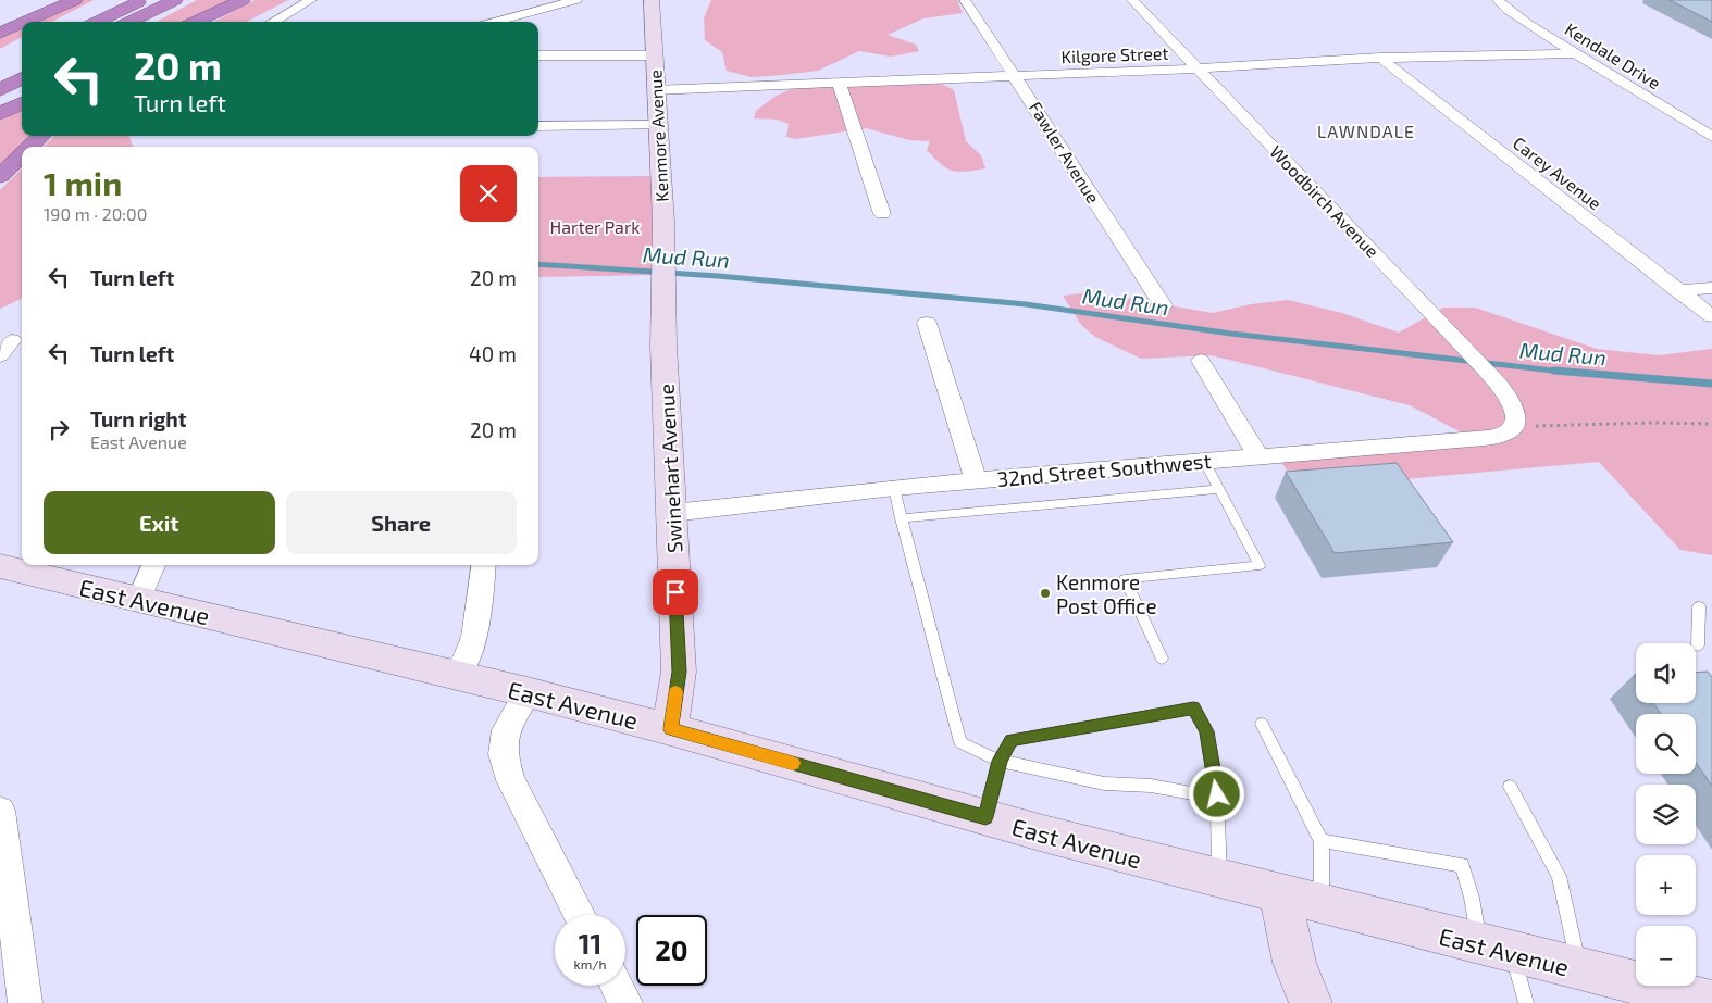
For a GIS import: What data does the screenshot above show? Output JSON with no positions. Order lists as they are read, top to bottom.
{
  "streets": {
    "street": [
      "Kilgore Street",
      "Kendale Drive",
      "Kenmore Avenue",
      "Fawler Avenue",
      "Carey Avenue",
      "Woodbirch Avenue",
      "Swinehart Avenue",
      "32nd Street Southwest",
      "East Avenue"
    ]
  },
  "crossings": [
    ["Kilgore Street", "Kendale Drive"],
    ["Kilgore Street", "Kenmore Avenue"],
    ["Kilgore Street", "Fawler Avenue"],
    ["Kilgore Street", "Carey Avenue"],
    ["Kilgore Street", "Woodbirch Avenue"],
    ["Kenmore Avenue", "Swinehart Avenue"],
    ["Woodbirch Avenue", "32nd Street Southwest"],
    ["Swinehart Avenue", "32nd Street Southwest"],
    ["Swinehart Avenue", "East Avenue"]
  ],
  "districts": ["LAWNDALE"],
  "water": ["Mud Run"],
  "parks": ["Harter Park"],
  "places": ["Kenmore Post Office"],
  "page": {
    "turn": ["20 m", "Turn left"],
    "heading": ["1 min", "190 m · 20:00"],
    "list": [
      {
        "name": "Turn left",
        "value": "20 m"
      },
      {
        "name": "Turn left",
        "value": "40 m"
      },
      {
        "name": "Turn right",
        "note": "East Avenue",
        "value": "20 m"
      }
    ],
    "buttons": ["Exit", "Share"],
    "map_buttons": ["+", "−"],
    "speed": "11 km/h",
    "limit": "20"
  }
}
